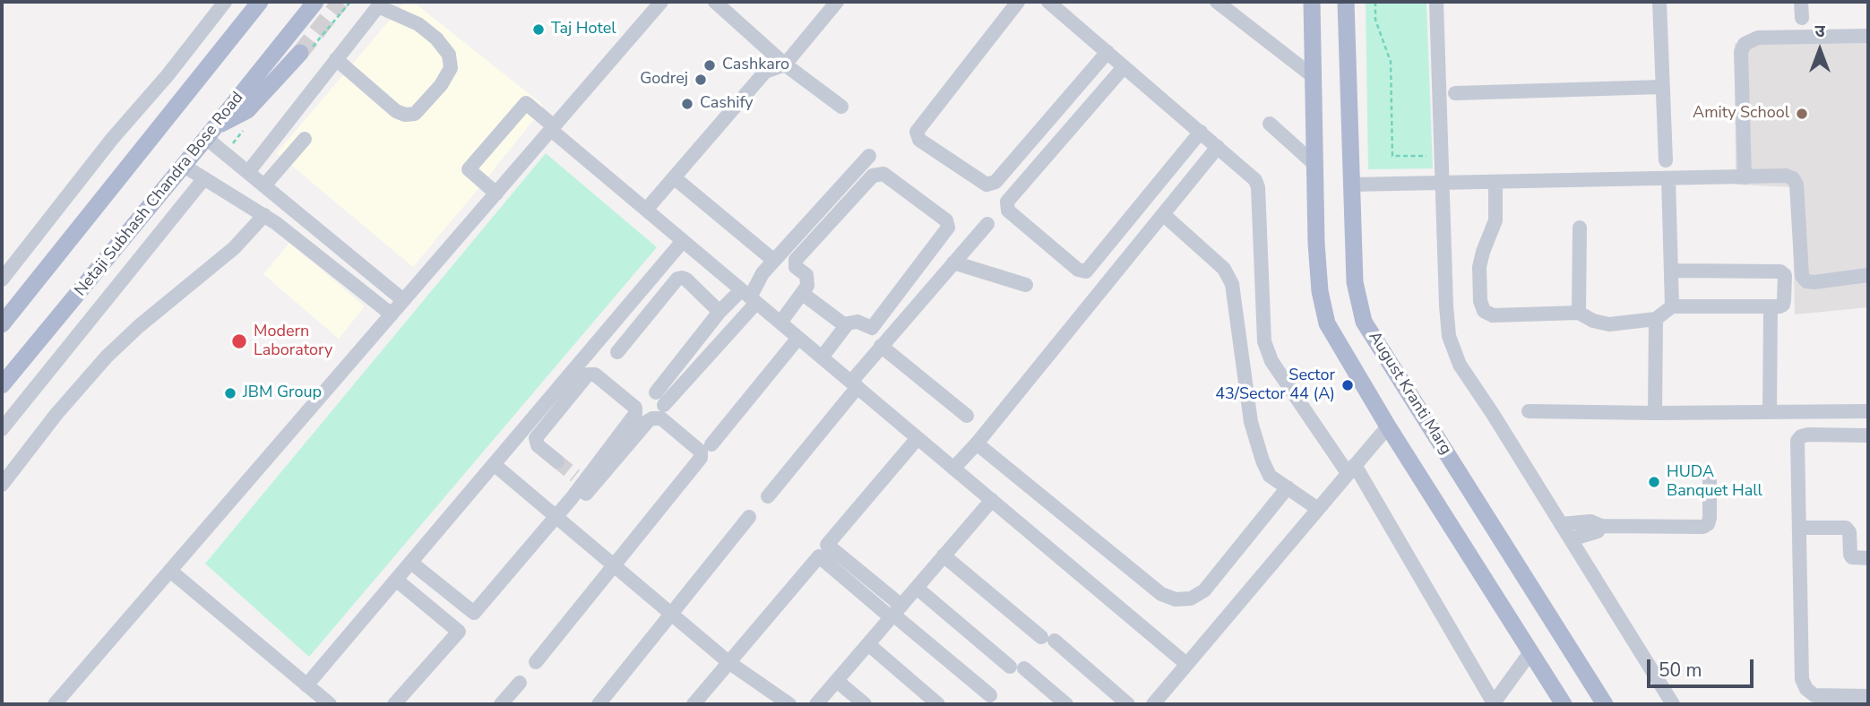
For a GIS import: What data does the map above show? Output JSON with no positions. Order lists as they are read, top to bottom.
{
  "streets": {
    "main road": ["Netaji Subhash Chandra Bose Road", "August Kranti Marg"]
  },
  "places": [
    "Taj Hotel",
    "Cashkaro",
    "Godrej",
    "Cashify",
    "Amity School",
    "Modern Laboratory",
    "Sector 43/Sector 44 (A)",
    "JBM Group",
    "HUDA Banquet Hall"
  ],
  "scale_bar": "50 m",
  "north": "top"
}
